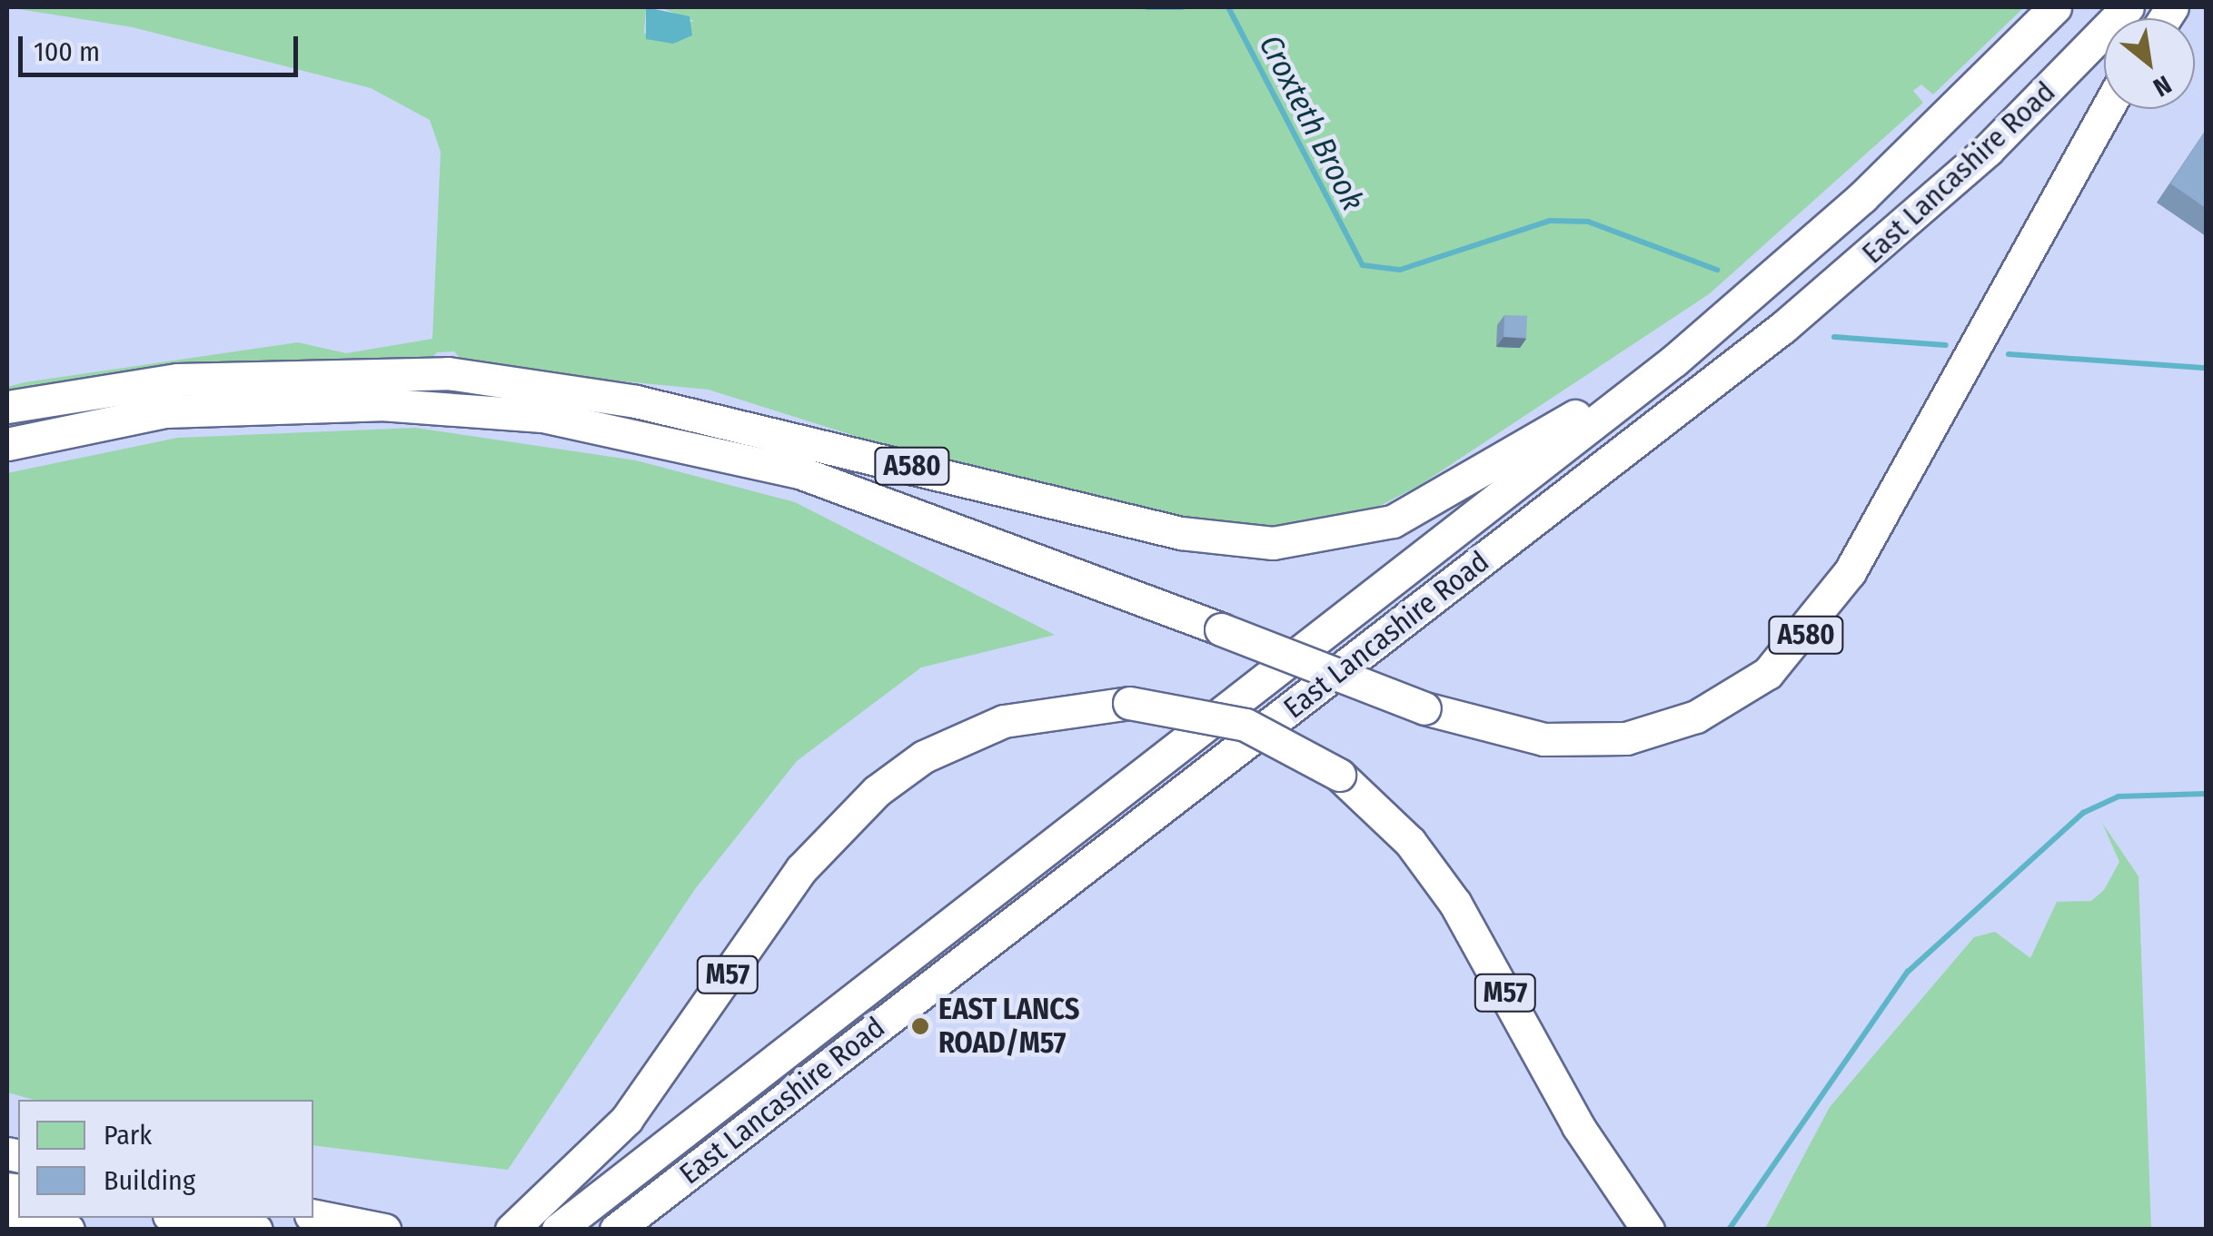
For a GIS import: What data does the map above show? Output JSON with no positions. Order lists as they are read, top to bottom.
{
  "streets": {
    "highway": ["East Lancashire Road", "A580", "M57"]
  },
  "crossings": [
    ["East Lancashire Road", "A580"]
  ],
  "water": ["Croxteth Brook"],
  "places": ["EAST LANCS ROAD/M57"],
  "legend": ["Park", "Building"],
  "scale_bar": "100 m",
  "north": "bottom right"
}
